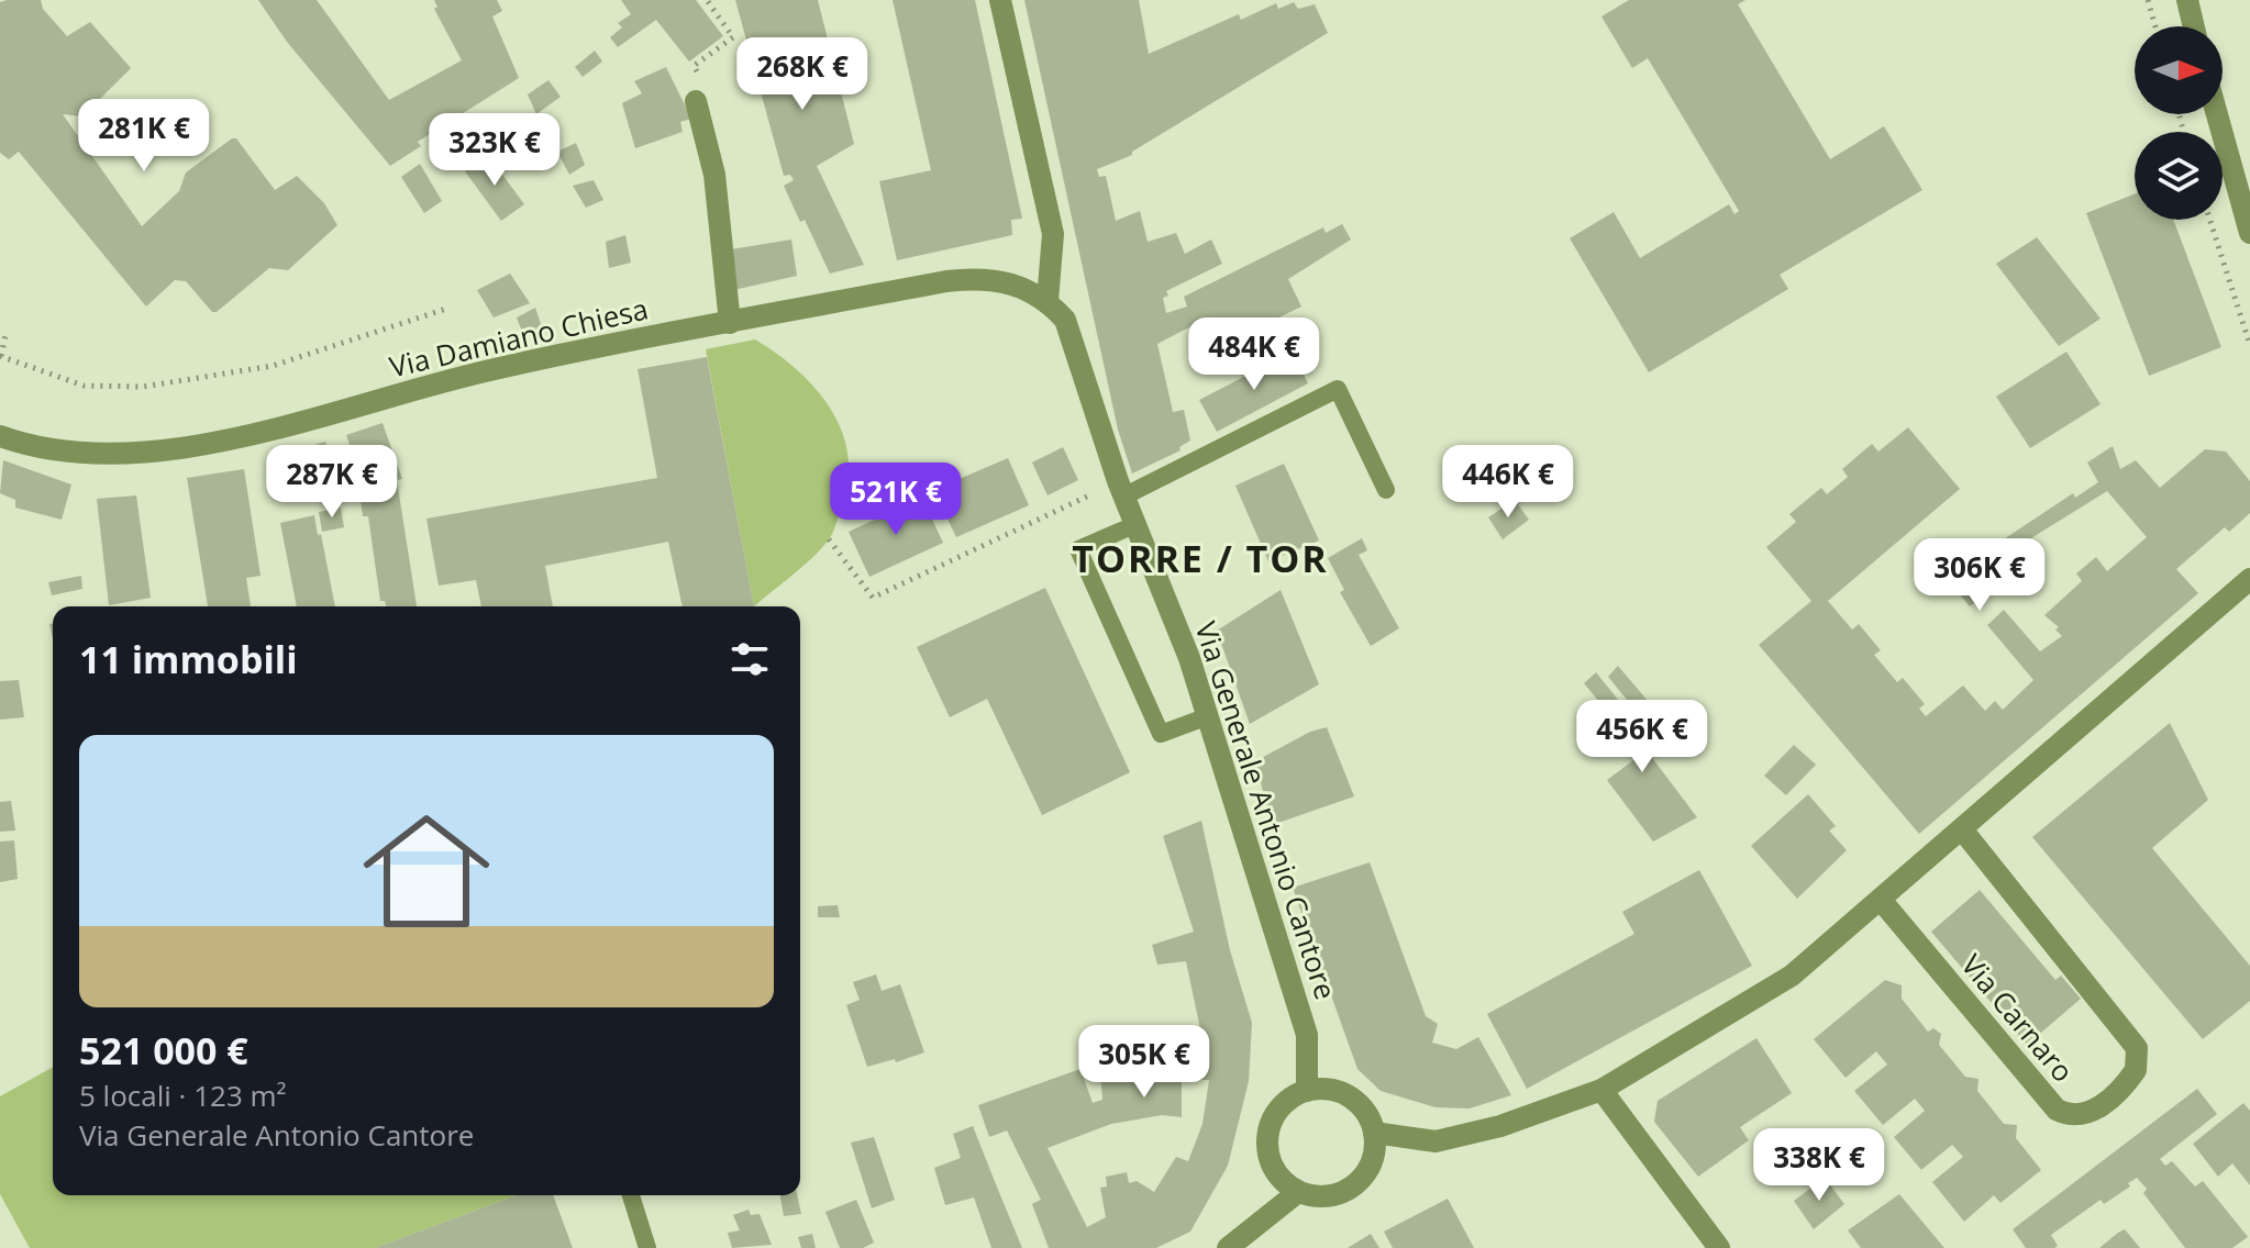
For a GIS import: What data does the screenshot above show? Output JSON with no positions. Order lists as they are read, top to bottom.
{
  "streets": {
    "street": ["Via Damiano Chiesa", "Via Generale Antonio Cantore", "Via Carnaro"]
  },
  "crossings": [
    ["Via Damiano Chiesa", "Via Generale Antonio Cantore"]
  ],
  "districts": ["TORRE / TOR"],
  "north": "right",
  "page": {
    "price": [
      "268K €",
      "281K €",
      "323K €",
      "484K €",
      "287K €",
      "446K €",
      "521K €",
      "306K €",
      "456K €",
      "305K €",
      "338K €"
    ],
    "heading": "11 immobili",
    "list": [
      {
        "name": "521 000 €",
        "note": "5 locali · 123 m² · Via Generale Antonio Cantore"
      }
    ]
  }
}
